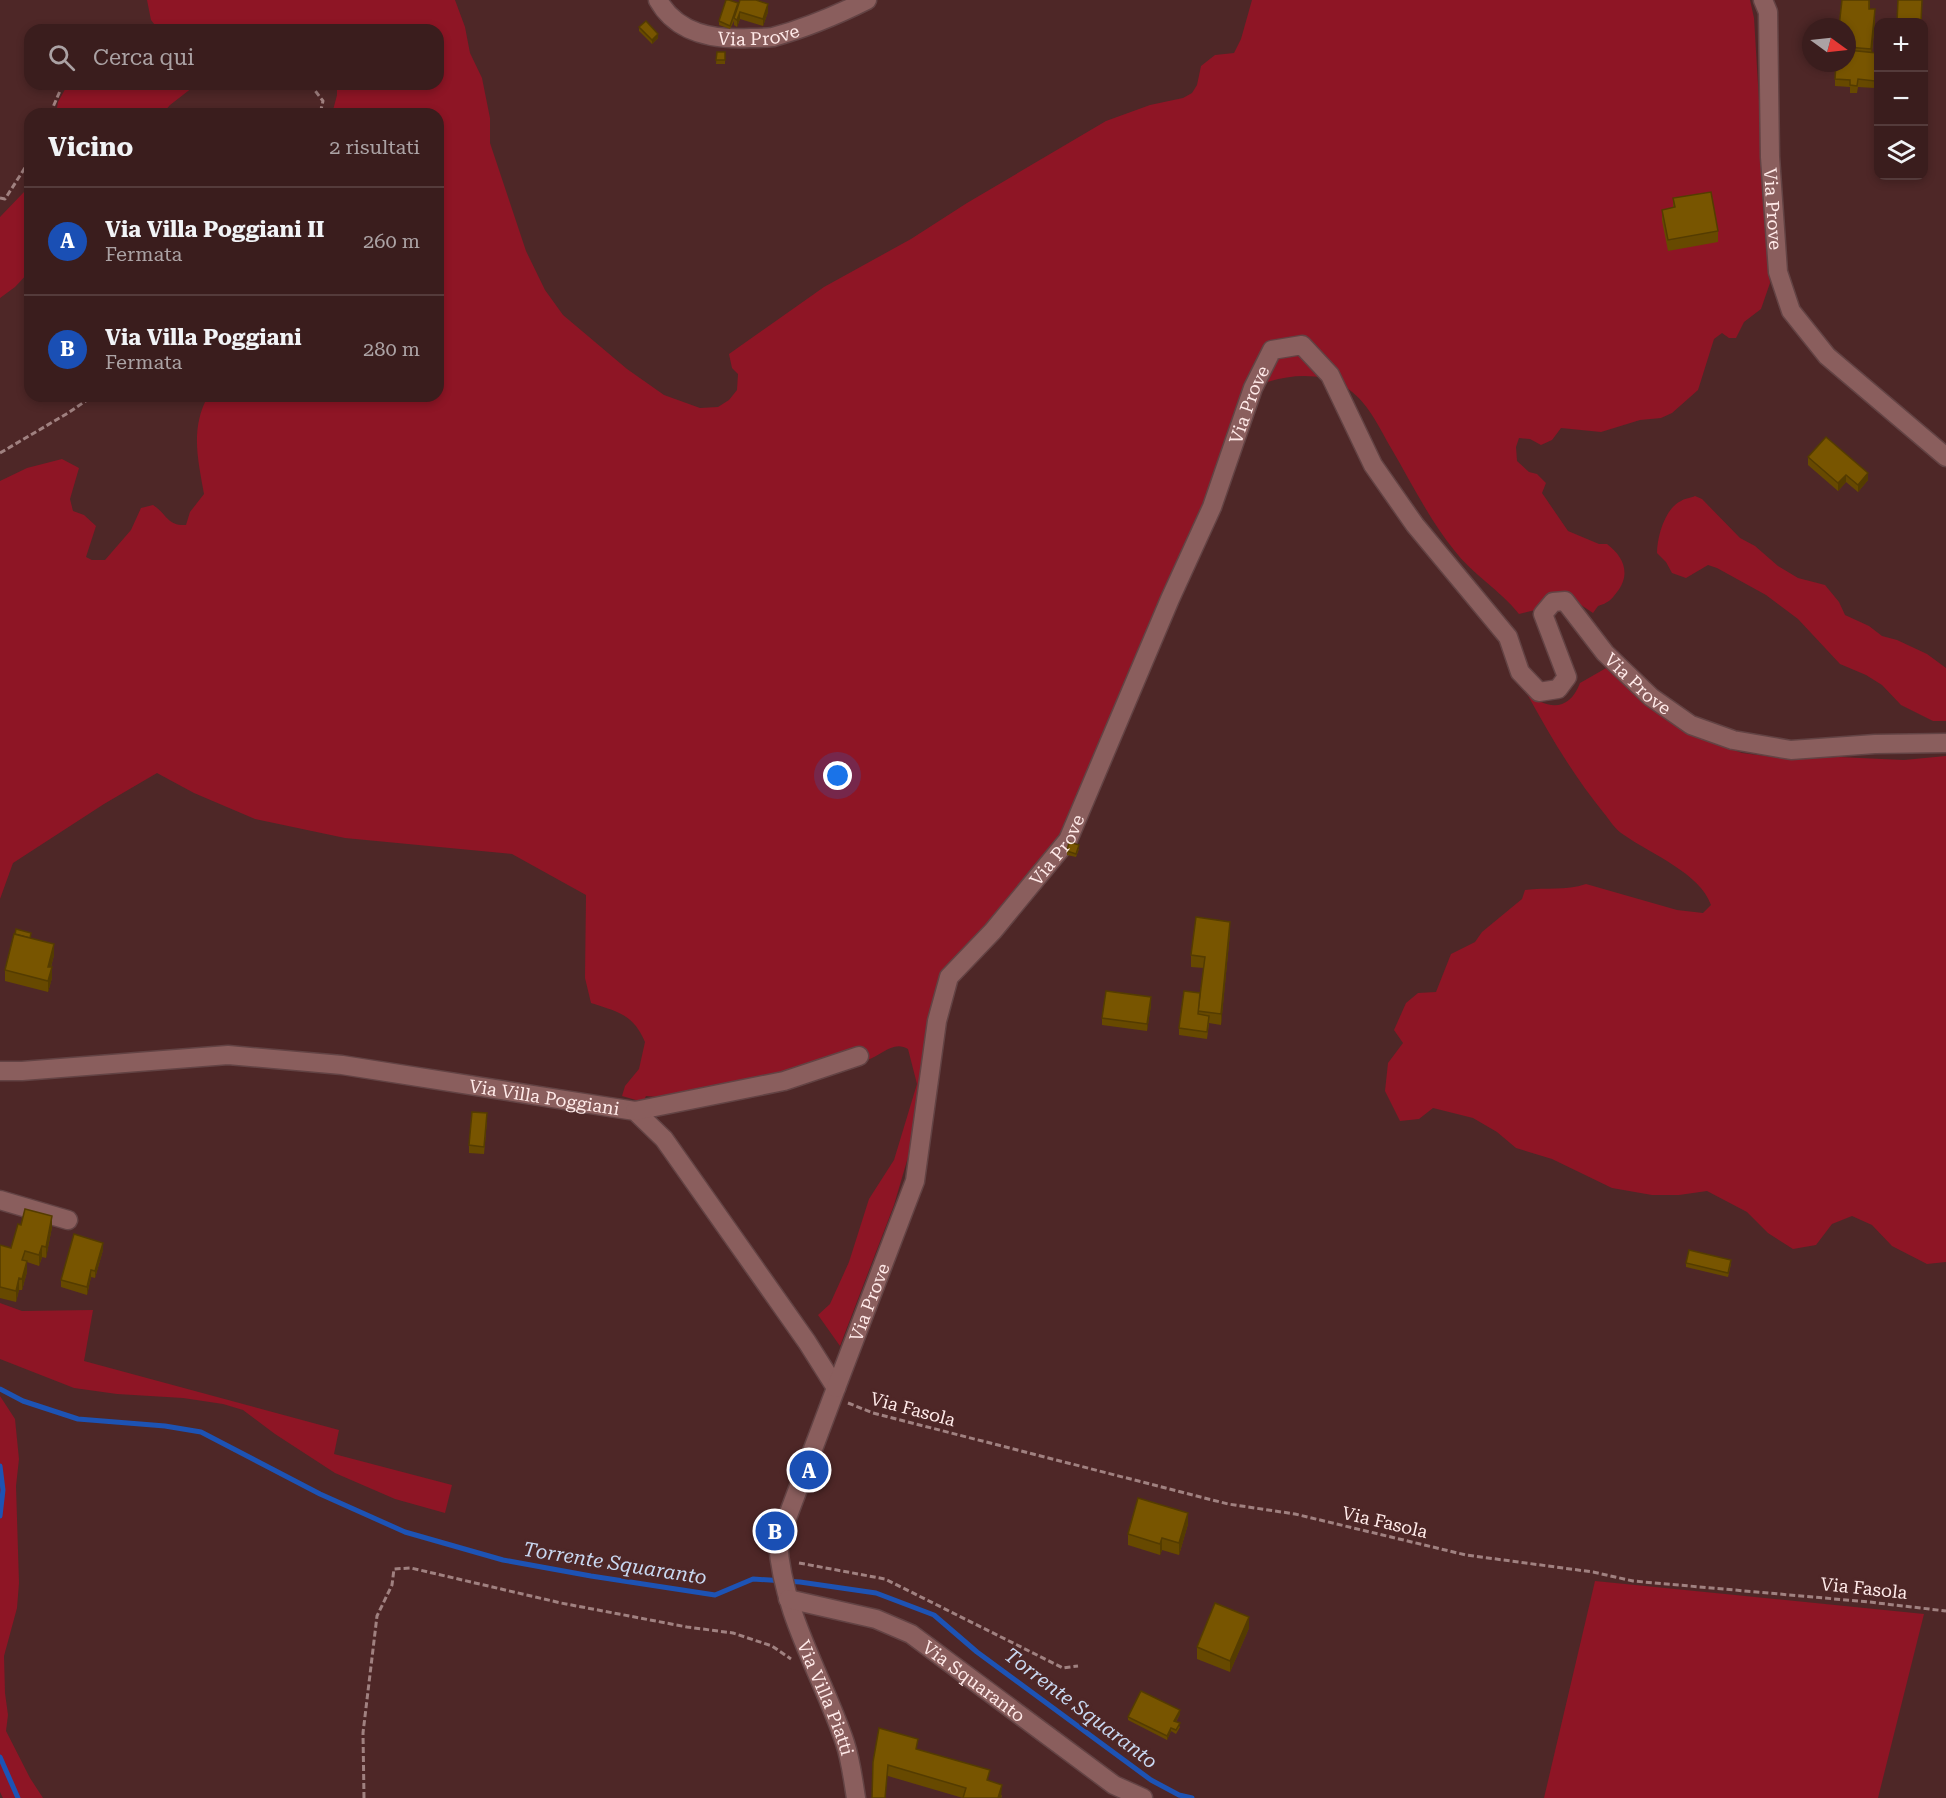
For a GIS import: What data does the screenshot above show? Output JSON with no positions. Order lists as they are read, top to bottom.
{
  "streets": {
    "street": [
      "Via Prove",
      "Via Villa Poggiani",
      "Via Squaranto",
      "Via Villa Piatti"
    ],
    "path": ["Via Fasola"]
  },
  "crossings": [
    ["Via Prove", "Via Villa Poggiani"],
    ["Via Prove", "Via Fasola"],
    ["Via Villa Poggiani", "Via Fasola"],
    ["Via Squaranto", "Via Villa Piatti"]
  ],
  "water": ["Torrente Squaranto"],
  "north": "right",
  "page": {
    "map_buttons": ["+", "−"],
    "search": "Cerca qui",
    "heading": ["Vicino", "2 risultati"],
    "list": [
      {
        "mark": "A",
        "name": "Via Villa Poggiani II",
        "note": "Fermata",
        "value": "260 m"
      },
      {
        "mark": "B",
        "name": "Via Villa Poggiani",
        "note": "Fermata",
        "value": "280 m"
      }
    ],
    "pins": ["A", "B"]
  }
}
